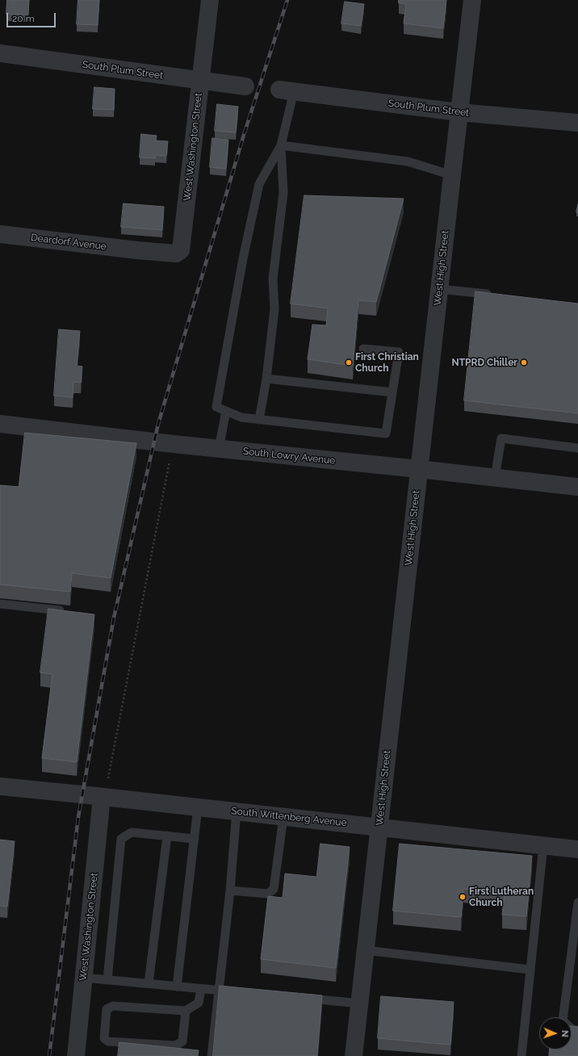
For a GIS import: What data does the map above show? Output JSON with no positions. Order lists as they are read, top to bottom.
{
  "streets": {
    "street": [
      "South Plum Street",
      "West Washington Street",
      "Deardorf Avenue",
      "West High Street",
      "South Lowry Avenue",
      "South Wittenberg Avenue"
    ]
  },
  "crossings": [
    ["South Plum Street", "West Washington Street"],
    ["South Plum Street", "West High Street"],
    ["West Washington Street", "Deardorf Avenue"],
    ["West Washington Street", "South Wittenberg Avenue"],
    ["West High Street", "South Lowry Avenue"],
    ["West High Street", "South Wittenberg Avenue"]
  ],
  "places": ["First Christian Church", "NTPRD Chiller", "First Lutheran Church"],
  "scale_bar": "20 m",
  "north": "right"
}
